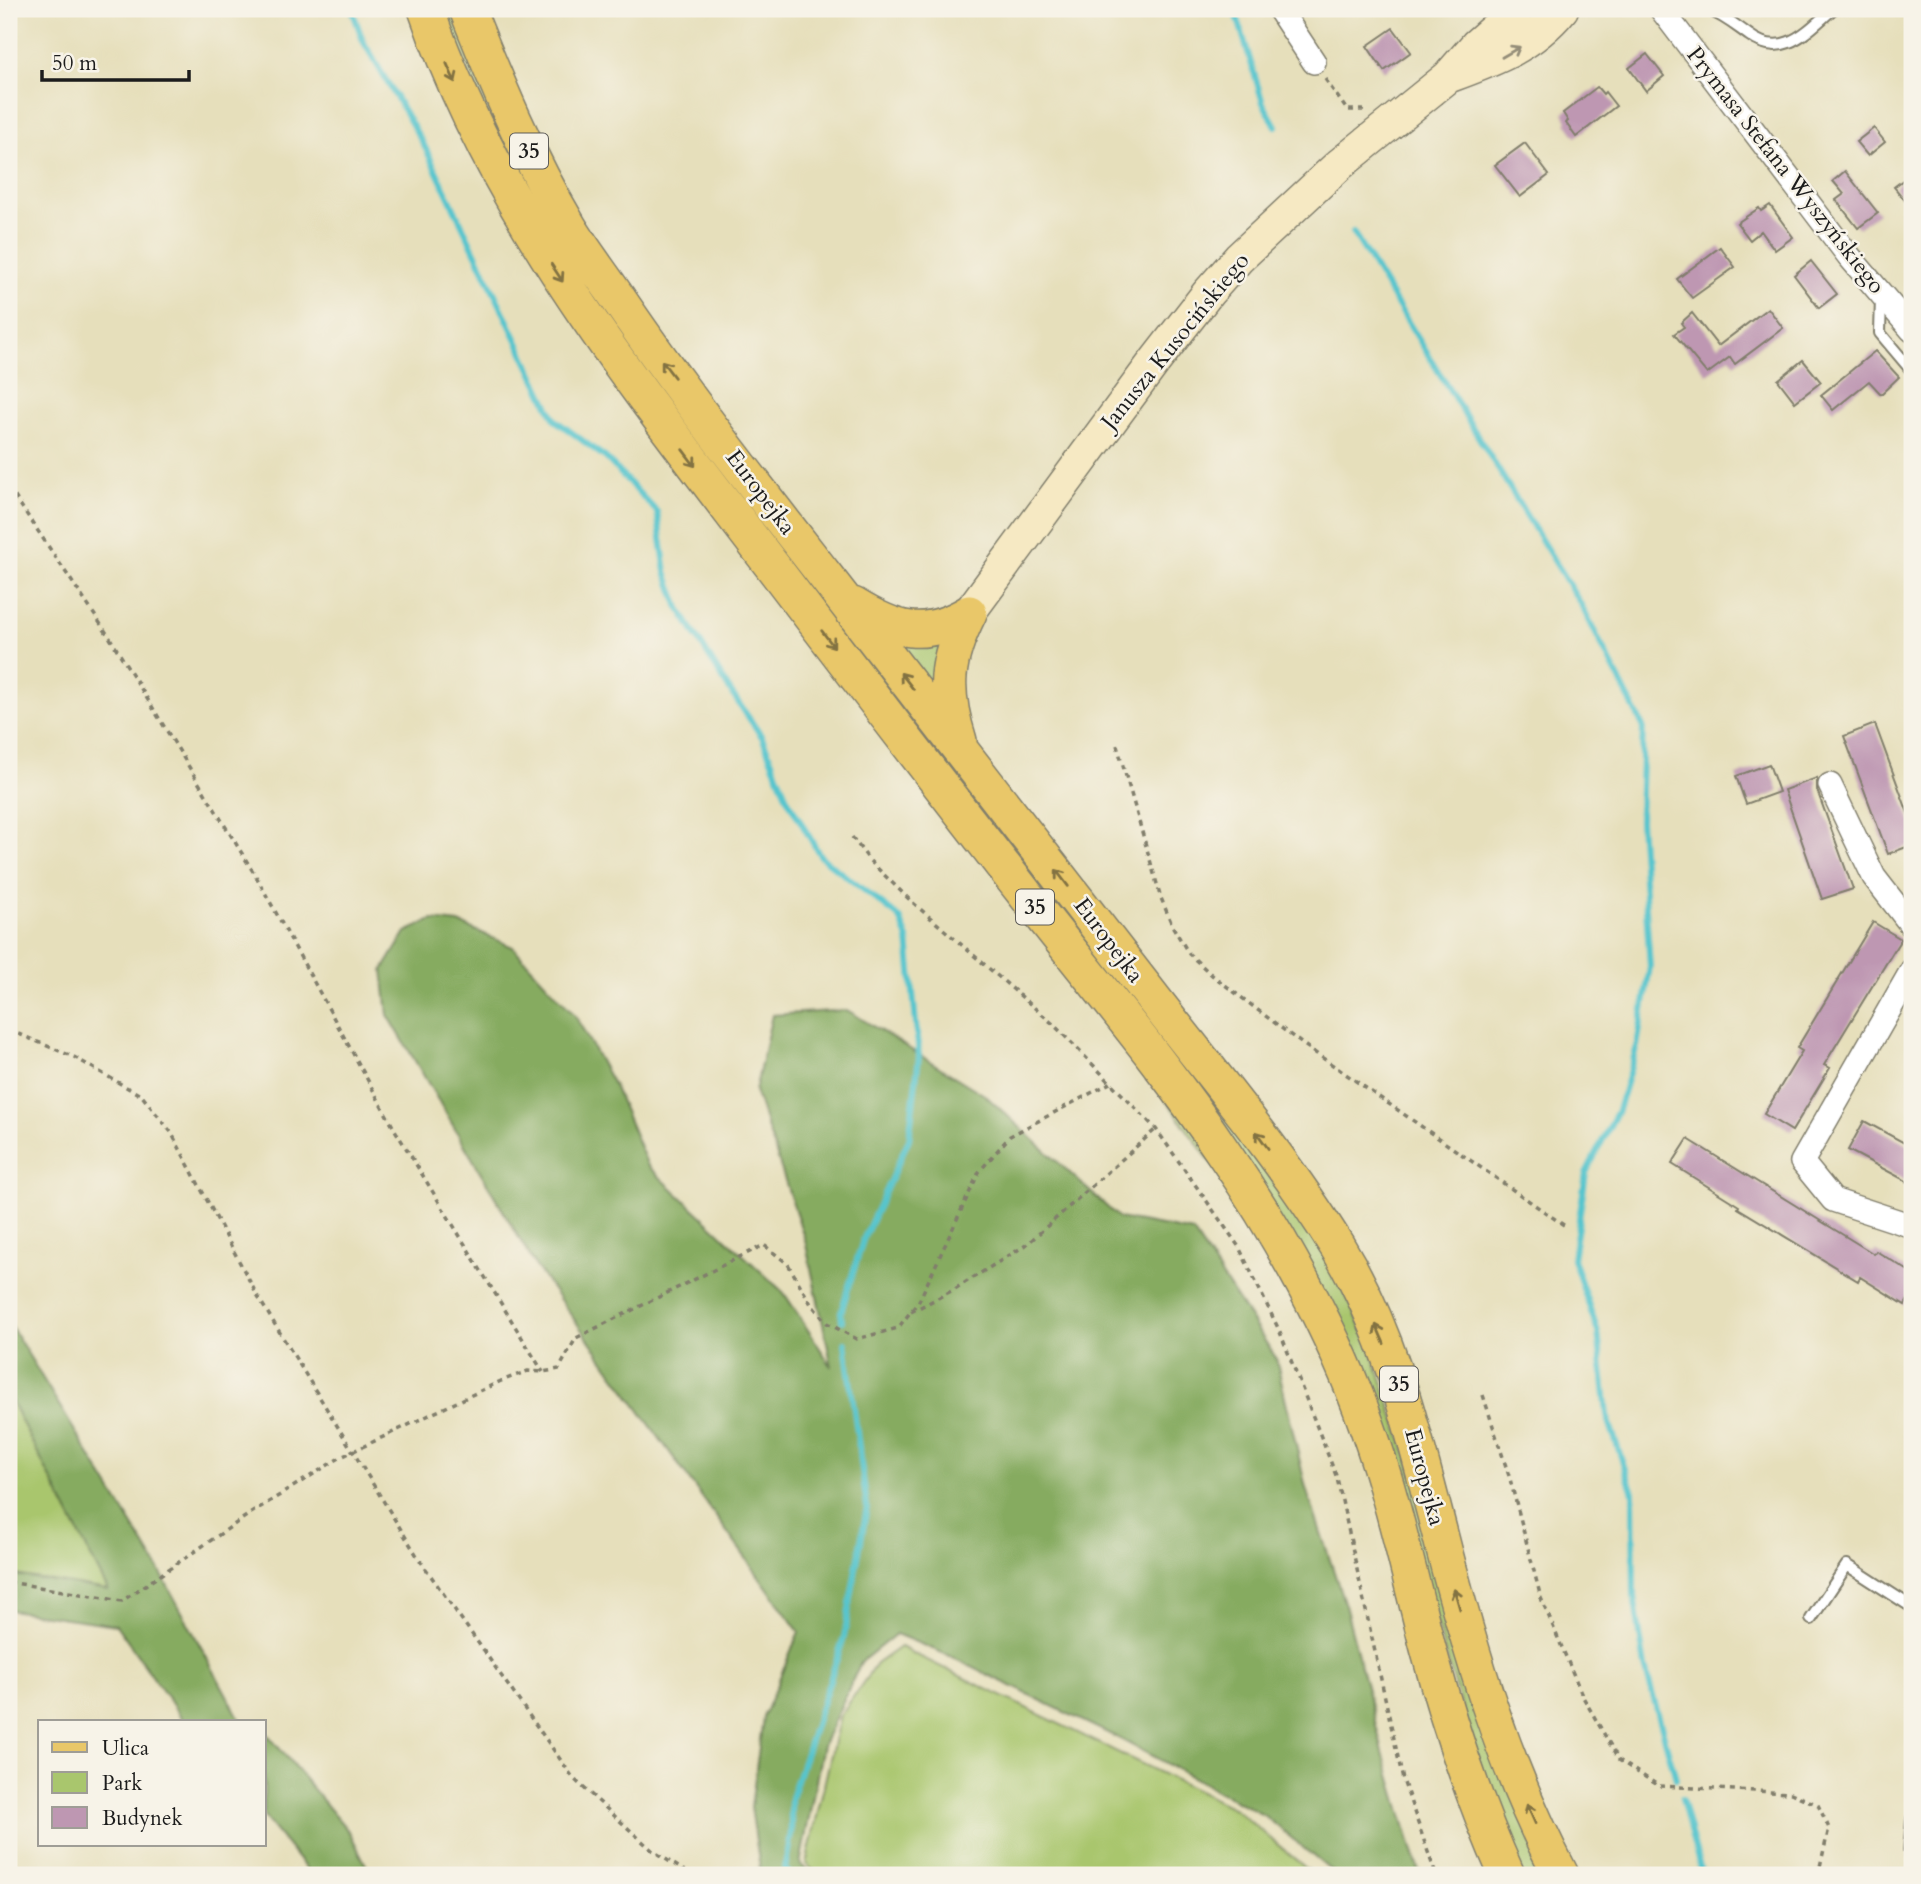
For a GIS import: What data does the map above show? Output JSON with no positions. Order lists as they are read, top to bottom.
{
  "streets": {
    "main road": ["35", "Europejka"],
    "street": ["Prymasa Stefana Wyszyńskiego", "Janusza Kusocińskiego"]
  },
  "legend": ["Ulica", "Park", "Budynek"],
  "scale_bar": "50 m"
}
